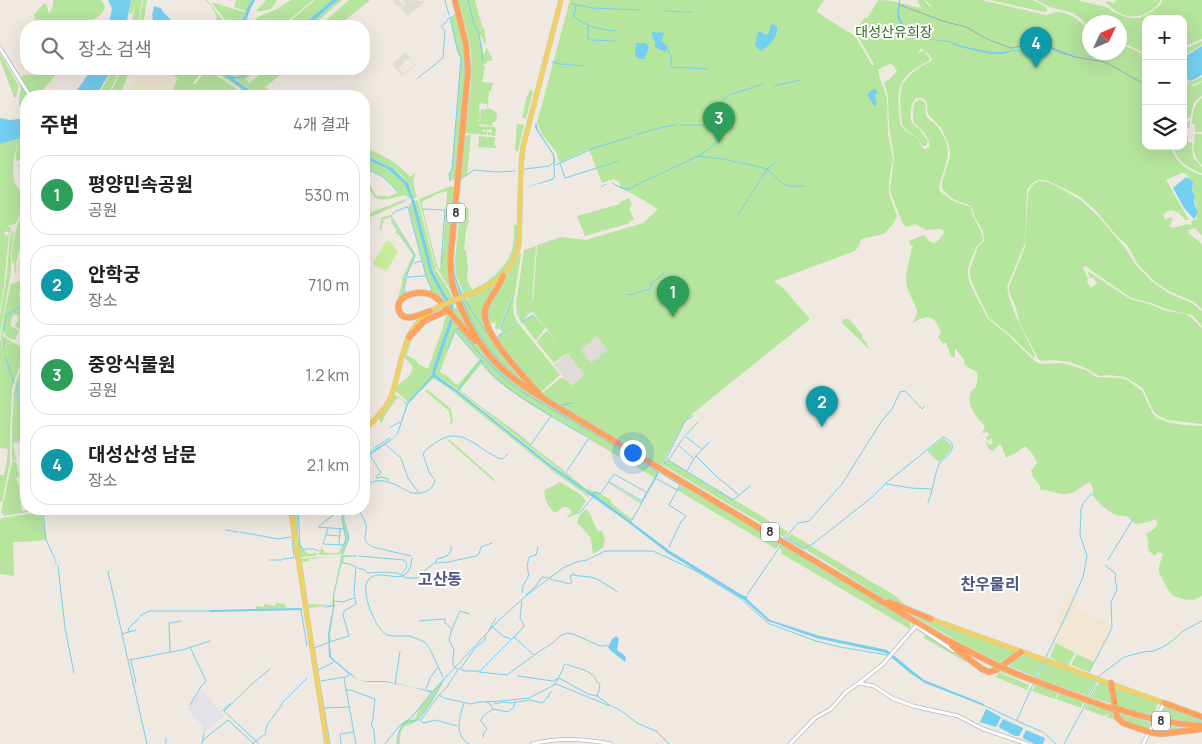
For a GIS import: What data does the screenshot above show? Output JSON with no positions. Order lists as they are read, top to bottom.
{
  "streets": {
    "highway": ["8"]
  },
  "districts": ["고산동", "찬우물리"],
  "parks": ["대성산유희장"],
  "north": "top right",
  "page": {
    "map_buttons": ["+", "−"],
    "search": "장소 검색",
    "pins": [
      "4",
      "3",
      "1",
      "2"
    ],
    "heading": ["주변", "4개 결과"],
    "list": [
      {
        "mark": "1",
        "name": "평양민속공원",
        "note": "공원",
        "value": "530 m"
      },
      {
        "mark": "2",
        "name": "안학궁",
        "note": "장소",
        "value": "710 m"
      },
      {
        "mark": "3",
        "name": "중앙식물원",
        "note": "공원",
        "value": "1.2 km"
      },
      {
        "mark": "4",
        "name": "대성산성 남문",
        "note": "장소",
        "value": "2.1 km"
      }
    ]
  }
}
